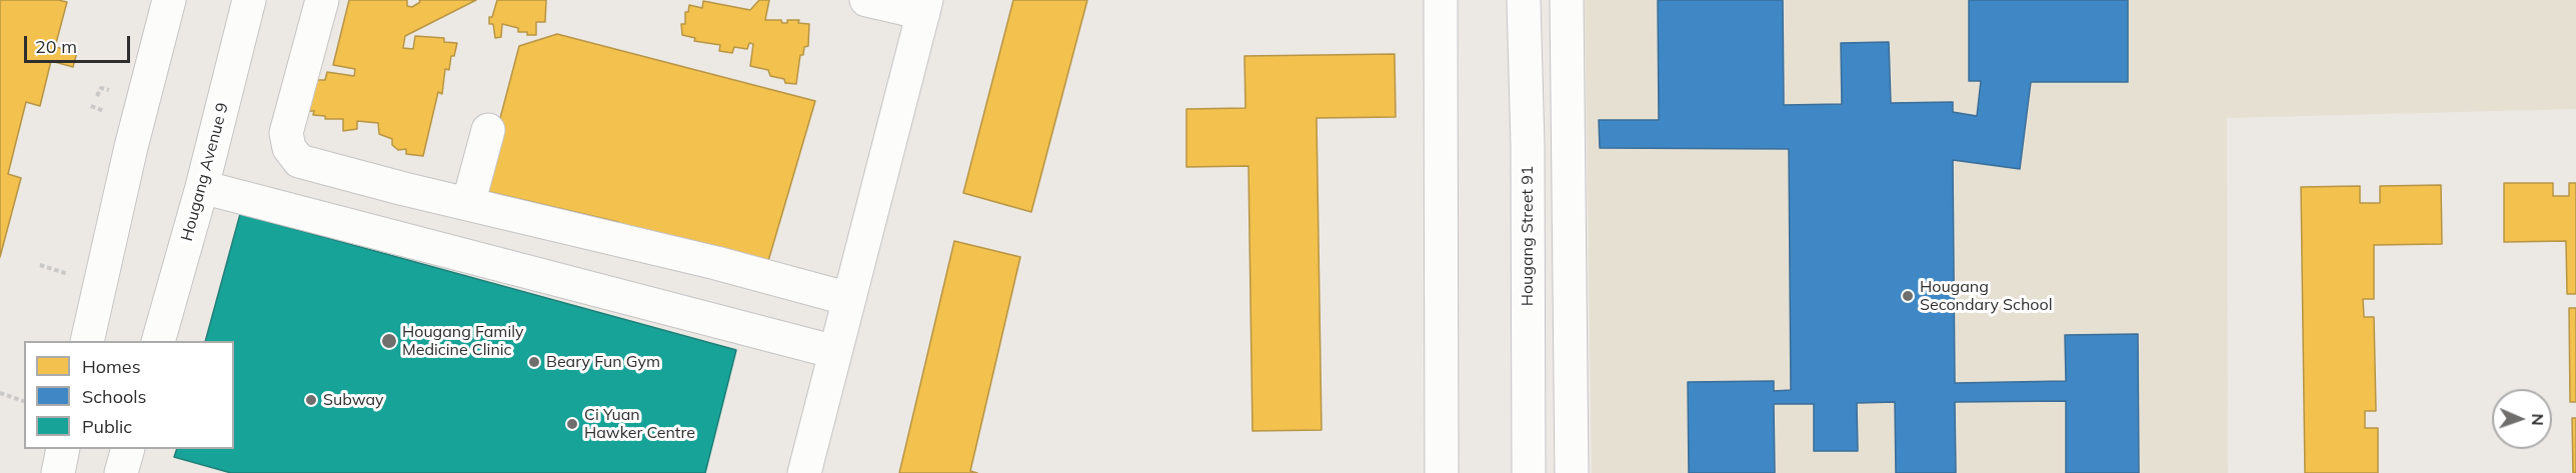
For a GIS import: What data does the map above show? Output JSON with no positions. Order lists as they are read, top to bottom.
{
  "streets": {
    "street": ["Hougang Avenue 9", "Hougang Street 91"]
  },
  "places": [
    "Hougang Secondary School",
    "Hougang Family Medicine Clinic",
    "Beary Fun Gym",
    "Subway",
    "Ci Yuan Hawker Centre"
  ],
  "legend": ["Homes", "Schools", "Public"],
  "scale_bar": "20 m",
  "north": "right"
}
